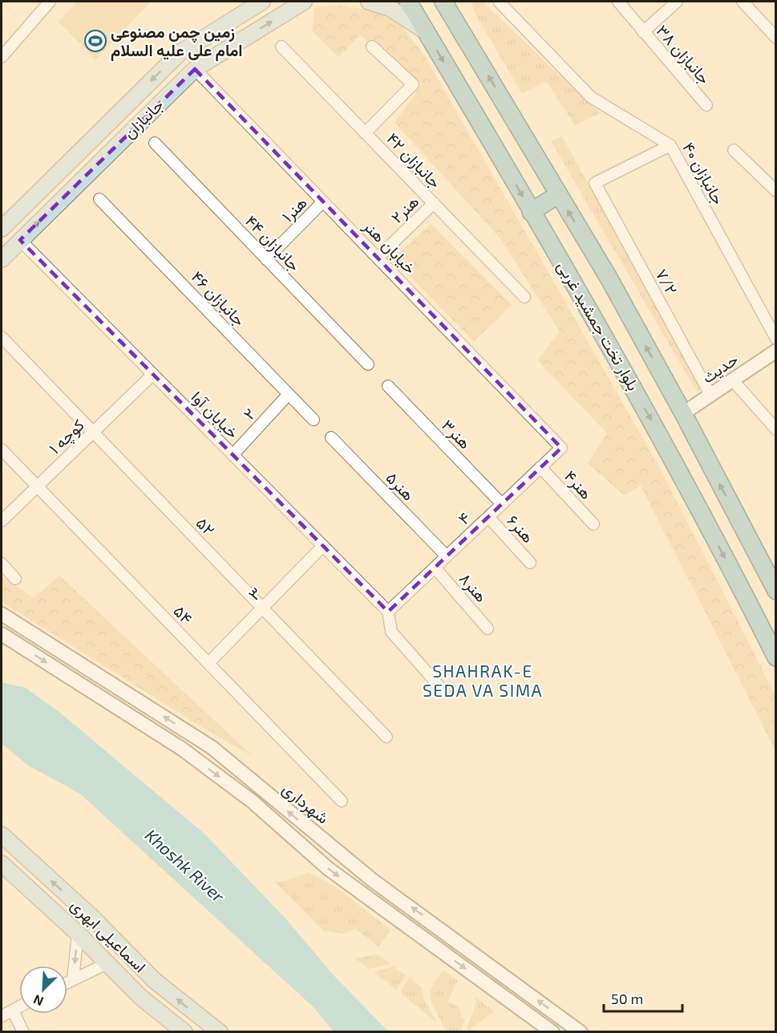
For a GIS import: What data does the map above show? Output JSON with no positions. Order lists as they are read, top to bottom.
{
  "streets": {
    "main road": ["جانبازان", "بلوار تخت جمشید غربی", "اسماعیلی ابهری"],
    "street": [
      "۳۸ جانبازان",
      "۴۲ جانبازان",
      "۴۰ جانبازان",
      "هنر۱",
      "هنر۲",
      "۴۴ جانبازان",
      "خیابان هنر",
      "۷/۲",
      "۴۶ جانبازان",
      "حدیث",
      "۲",
      "خیابان آوا",
      "هنر۳",
      "کوچه ۱",
      "هنر۴",
      "هنر۵",
      "۴",
      "۵۲",
      "هنر۶",
      "هنر۸",
      "۳",
      "۵۴",
      "شهرداری"
    ]
  },
  "crossings": [
    ["جانبازان", "خیابان هنر"],
    ["جانبازان", "خیابان آوا"],
    ["۴۲ جانبازان", "هنر۲"],
    ["۴۰ جانبازان", "۷/۲"],
    ["هنر۱", "۴۴ جانبازان"],
    ["هنر۱", "خیابان هنر"],
    ["هنر۲", "خیابان هنر"],
    ["خیابان هنر", "۴"],
    ["۷/۲", "حدیث"],
    ["۴۶ جانبازان", "۲"],
    ["بلوار تخت جمشید غربی", "حدیث"],
    ["۲", "خیابان آوا"],
    ["خیابان آوا", "کوچه ۱"],
    ["خیابان آوا", "۴"],
    ["خیابان آوا", "۳"],
    ["هنر۳", "۴"],
    ["کوچه ۱", "۵۲"],
    ["کوچه ۱", "۵۴"],
    ["هنر۴", "۴"],
    ["هنر۵", "۴"],
    ["۴", "هنر۶"],
    ["۴", "هنر۸"],
    ["۵۲", "۳"],
    ["۳", "۵۴"]
  ],
  "districts": ["SHAHRAK-E SEDA VA SIMA"],
  "water": ["Khoshk River"],
  "places": {
    "sports": ["زمین چمن مصنوعی امام علی علیه السلام"]
  },
  "scale_bar": "50 m",
  "north": "bottom left"
}
